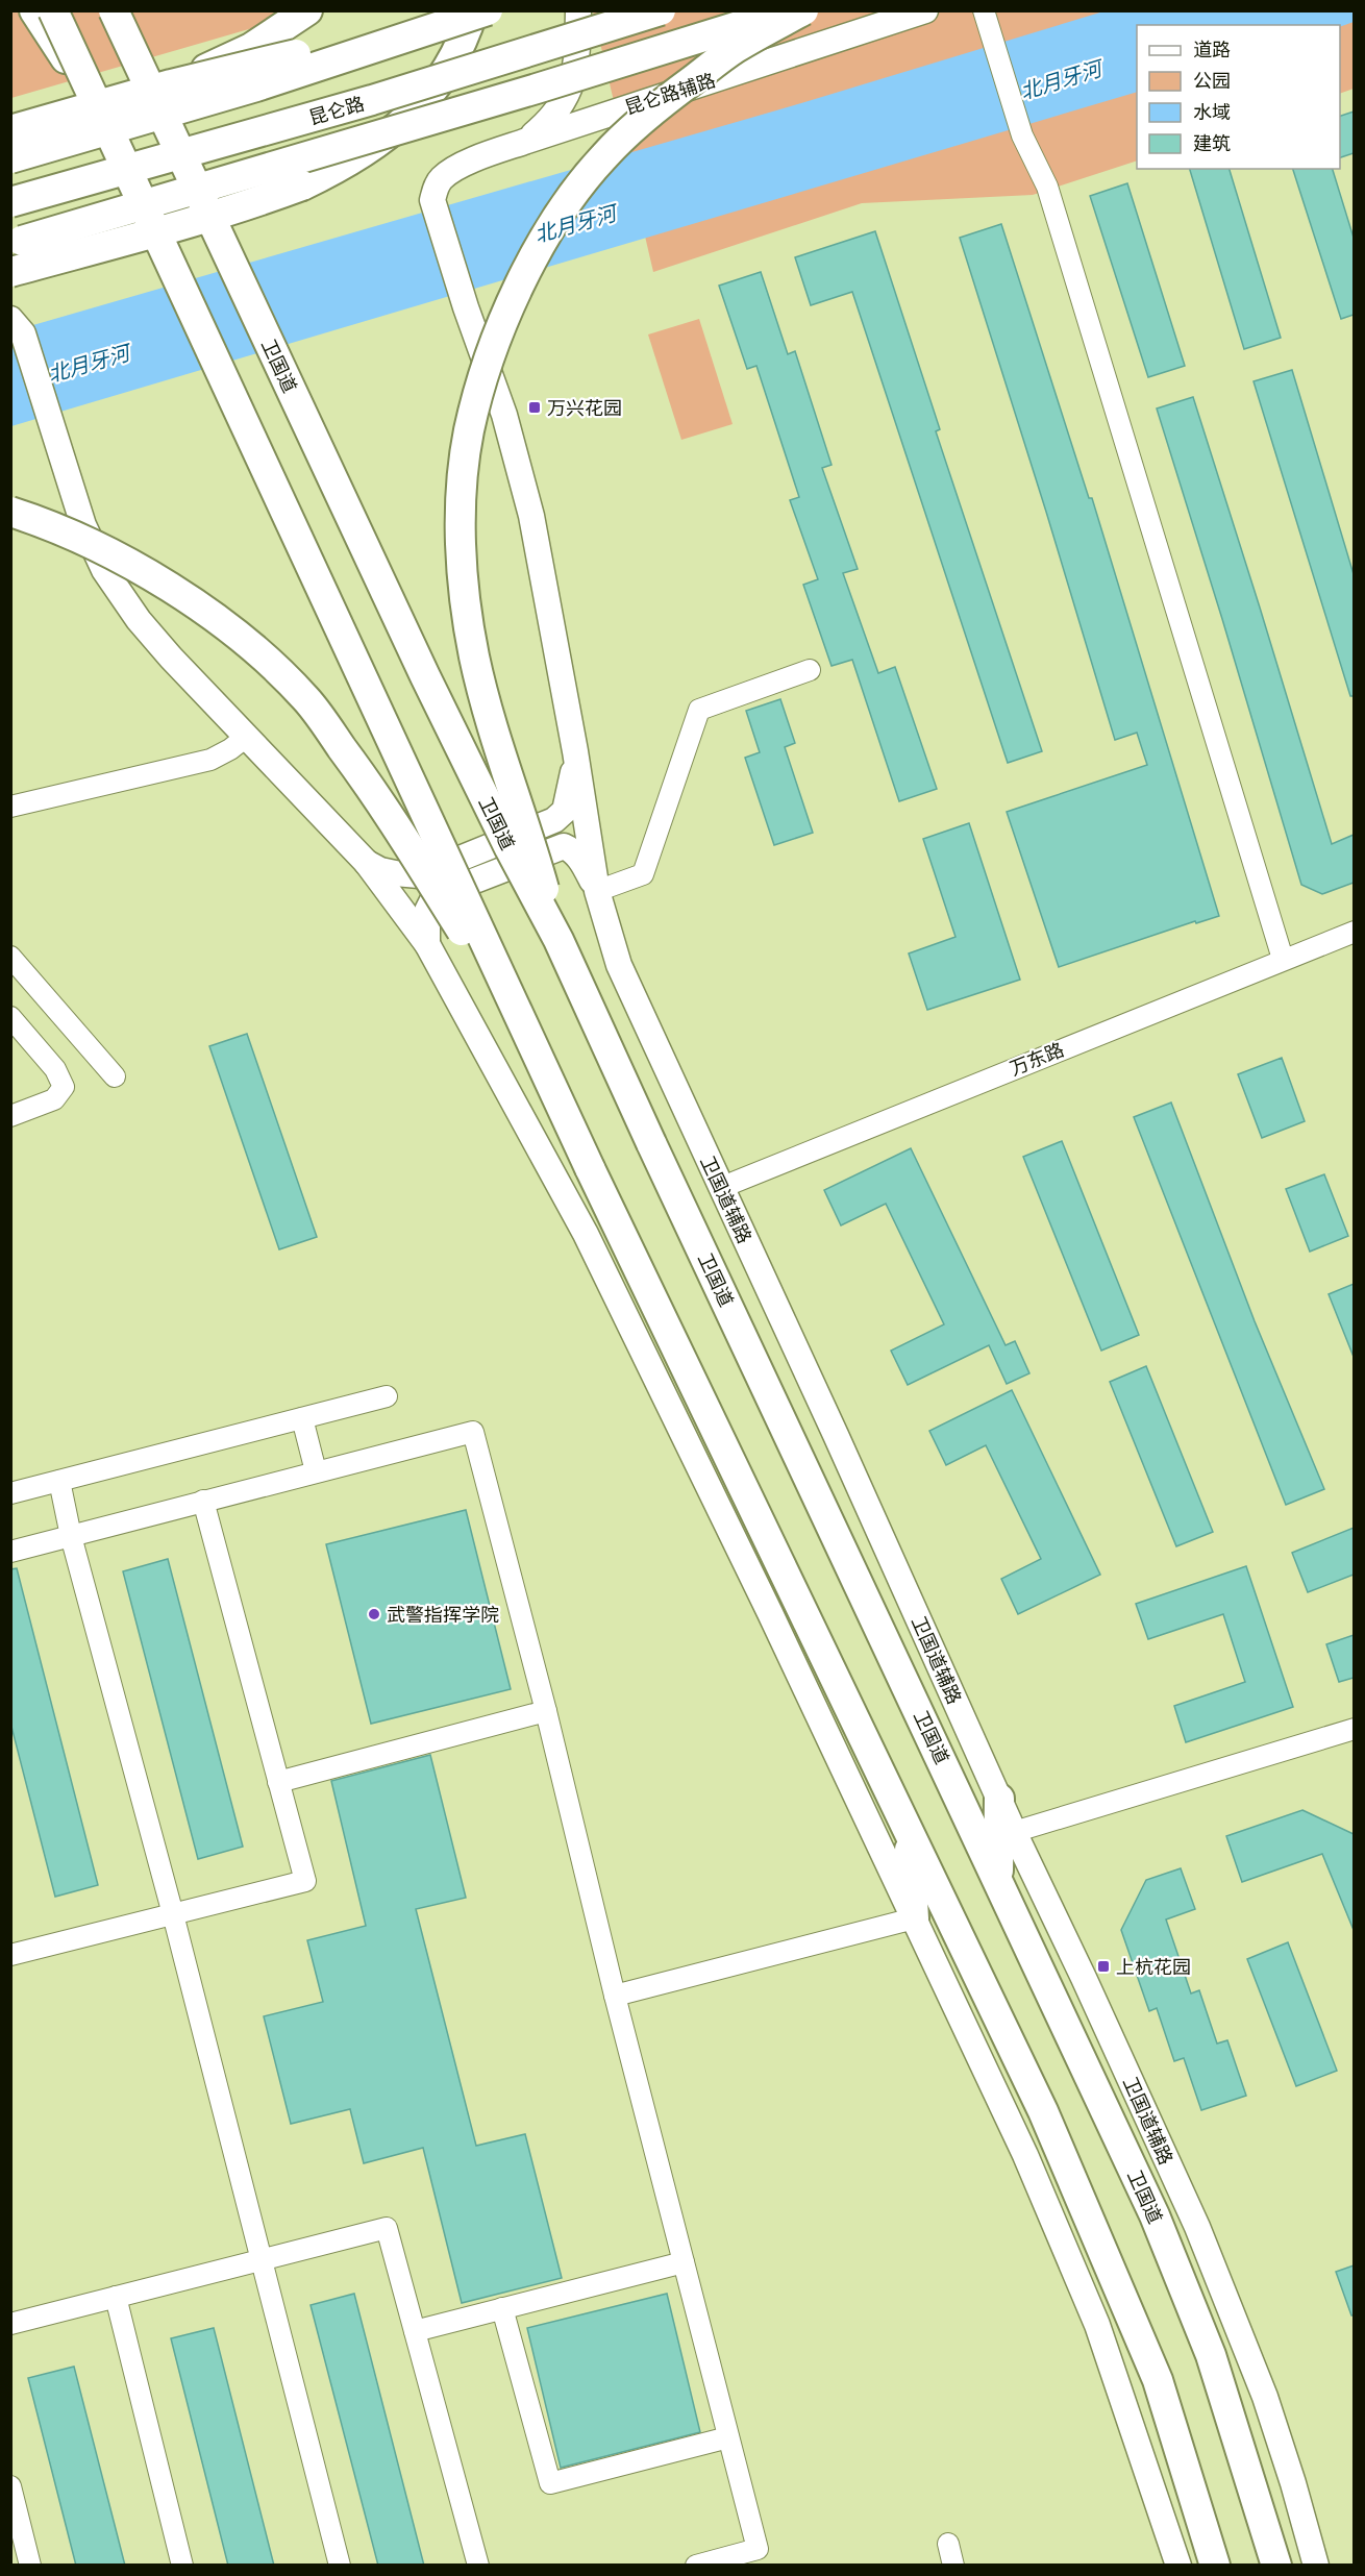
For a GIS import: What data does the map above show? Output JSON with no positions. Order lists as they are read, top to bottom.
{
  "streets": {
    "highway": ["昆仑路", "卫国道"],
    "main road": ["昆仑路辅路", "卫国道辅路"],
    "street": ["万东路"]
  },
  "crossings": [
    ["昆仑路辅路", "卫国道辅路"],
    ["万东路", "卫国道辅路"]
  ],
  "water": ["北月牙河"],
  "places": {
    "transit": ["万兴花园", "上杭花园"],
    "other": ["武警指挥学院"]
  },
  "legend": [
    "道路",
    "公园",
    "水域",
    "建筑"
  ]
}
